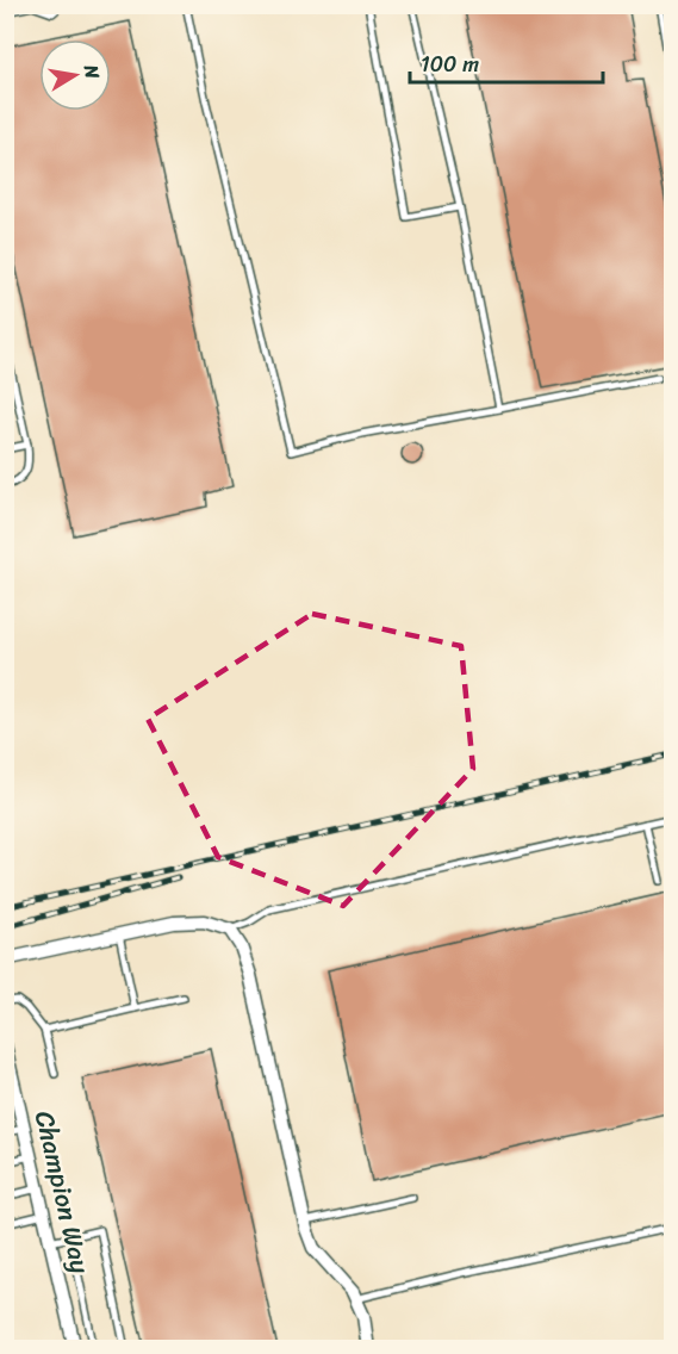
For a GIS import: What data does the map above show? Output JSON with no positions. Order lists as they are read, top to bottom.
{
  "streets": {
    "street": ["Champion Way"]
  },
  "scale_bar": "100 m",
  "north": "right"
}
